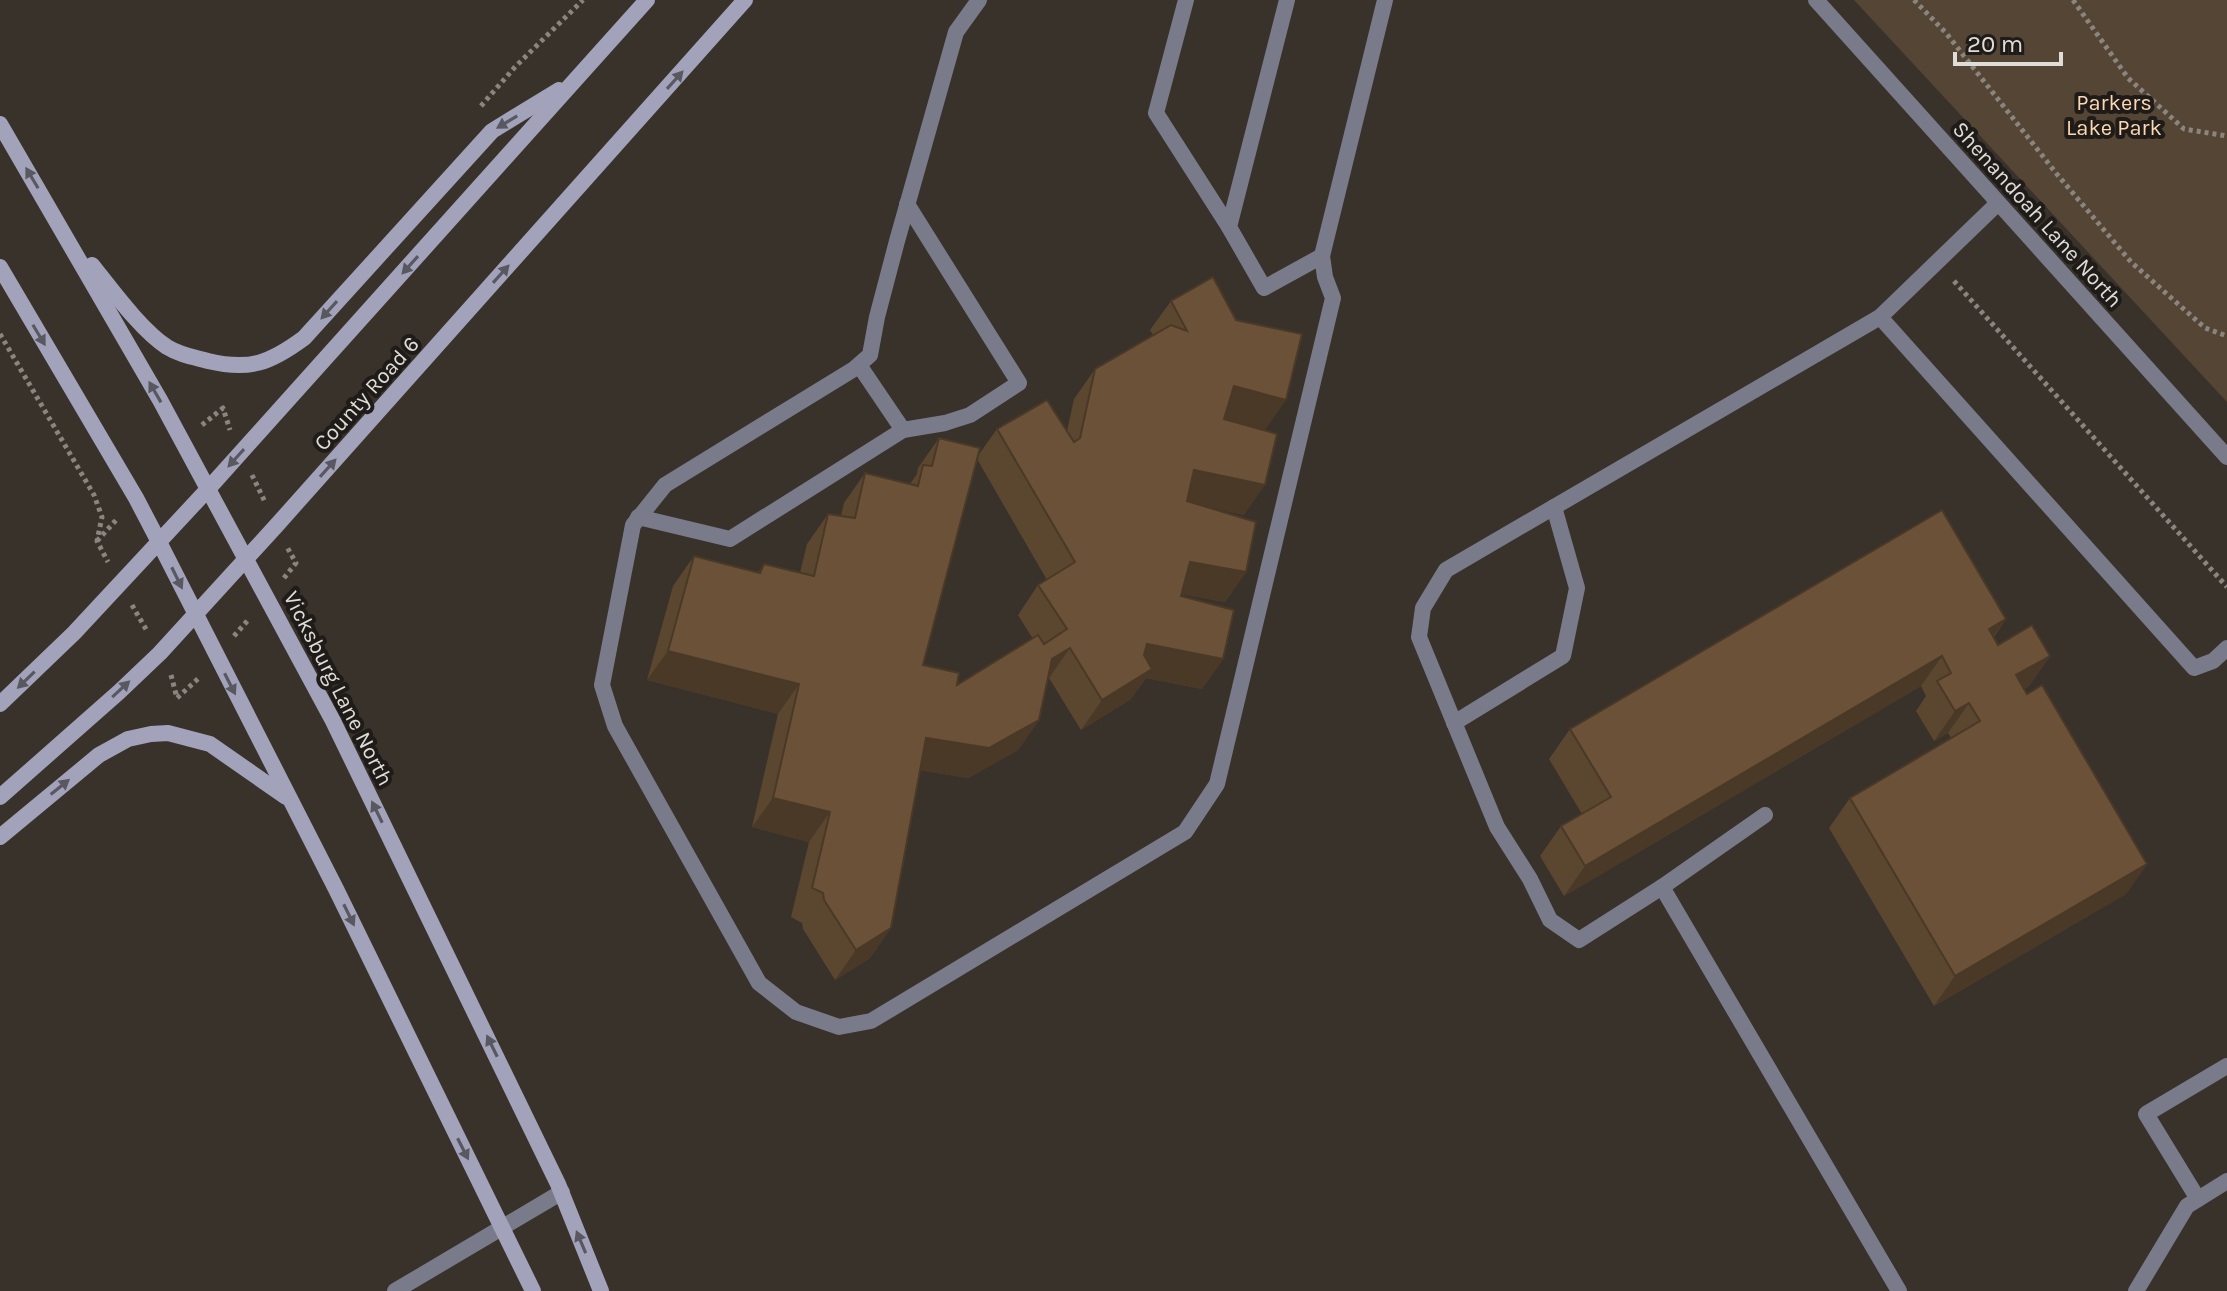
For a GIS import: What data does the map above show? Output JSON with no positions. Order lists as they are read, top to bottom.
{
  "streets": {
    "main road": ["County Road 6", "Vicksburg Lane North"],
    "street": ["Shenandoah Lane North"]
  },
  "crossings": [
    ["County Road 6", "Vicksburg Lane North"]
  ],
  "parks": ["Parkers Lake Park"],
  "scale_bar": "20 m"
}
